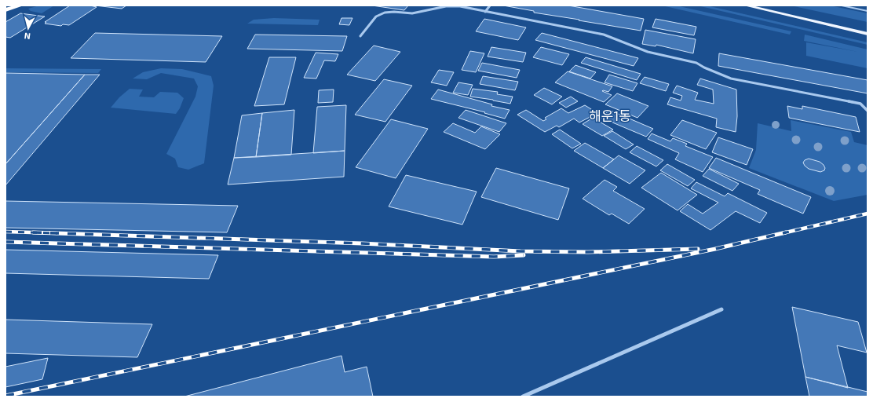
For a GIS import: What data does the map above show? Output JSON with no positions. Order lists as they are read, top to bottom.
{
  "districts": ["해운1동"],
  "north": "bottom"
}
